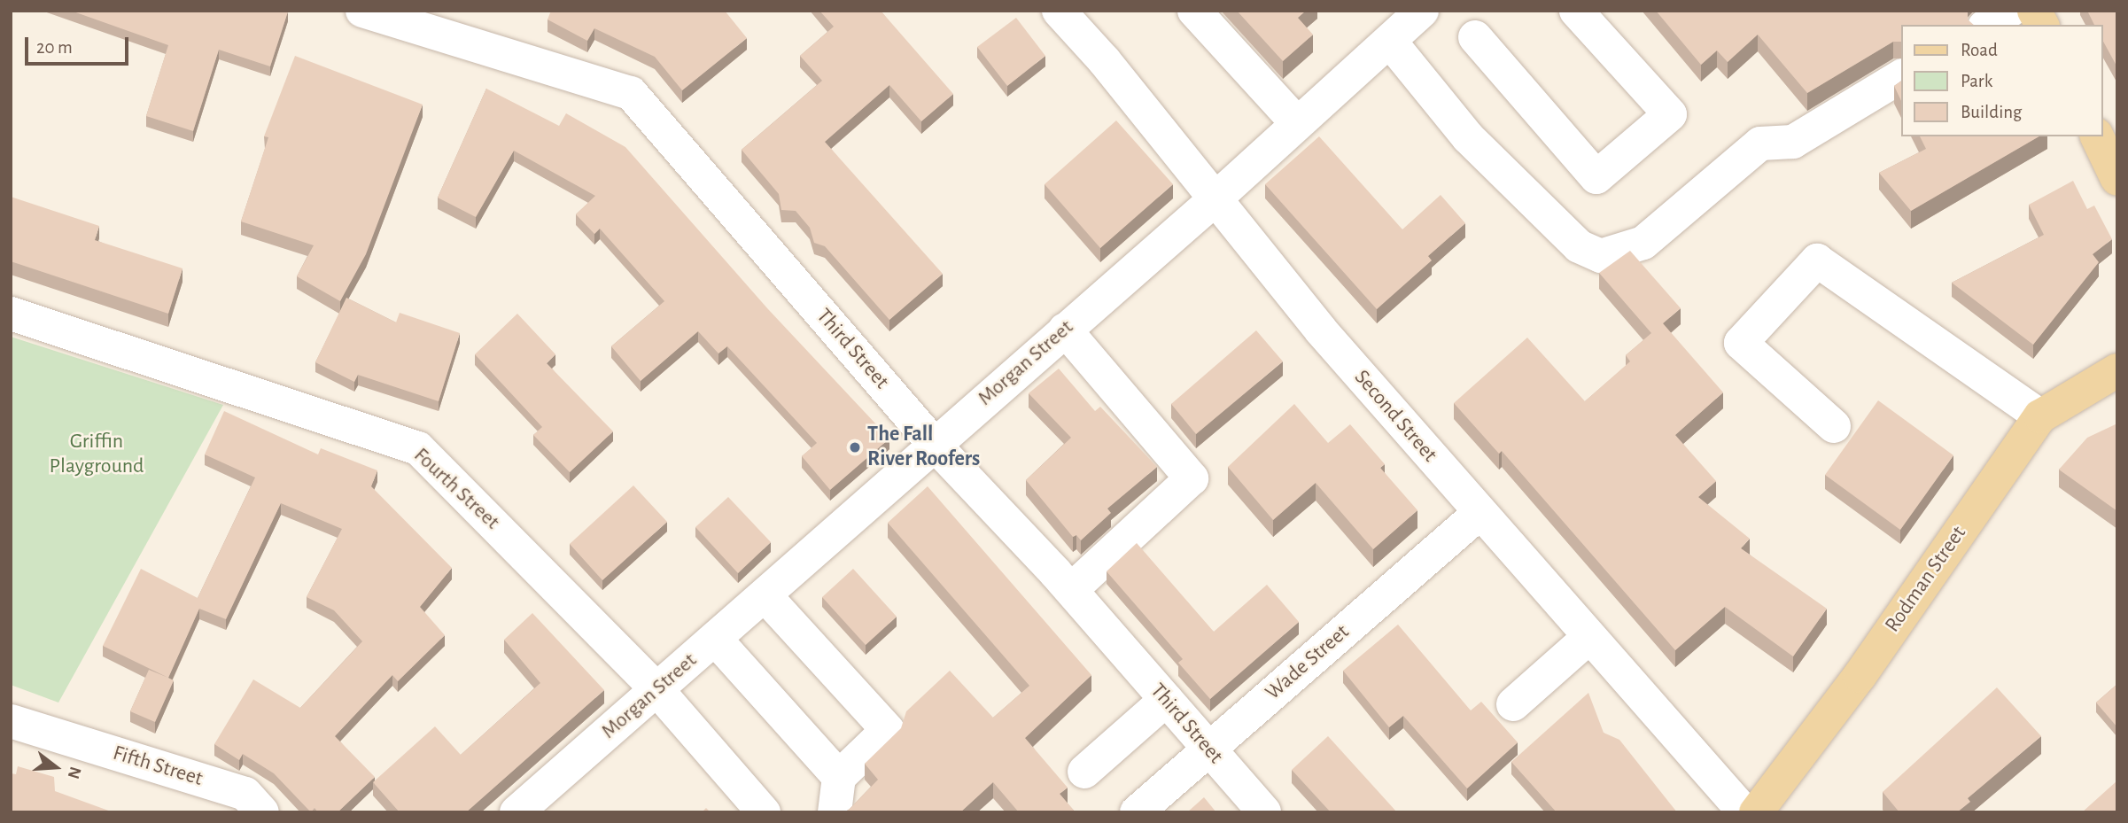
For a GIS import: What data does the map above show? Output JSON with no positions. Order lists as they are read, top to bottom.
{
  "streets": {
    "main road": ["Rodman Street"],
    "street": [
      "Third Street",
      "Morgan Street",
      "Second Street",
      "Fourth Street",
      "Wade Street",
      "Fifth Street"
    ]
  },
  "crossings": [
    ["Third Street", "Morgan Street"],
    ["Third Street", "Wade Street"],
    ["Morgan Street", "Second Street"],
    ["Morgan Street", "Fourth Street"],
    ["Second Street", "Wade Street"]
  ],
  "parks": ["Griffin Playground"],
  "places": ["The Fall River Roofers"],
  "legend": ["Road", "Park", "Building"],
  "scale_bar": "20 m",
  "north": "right"
}
